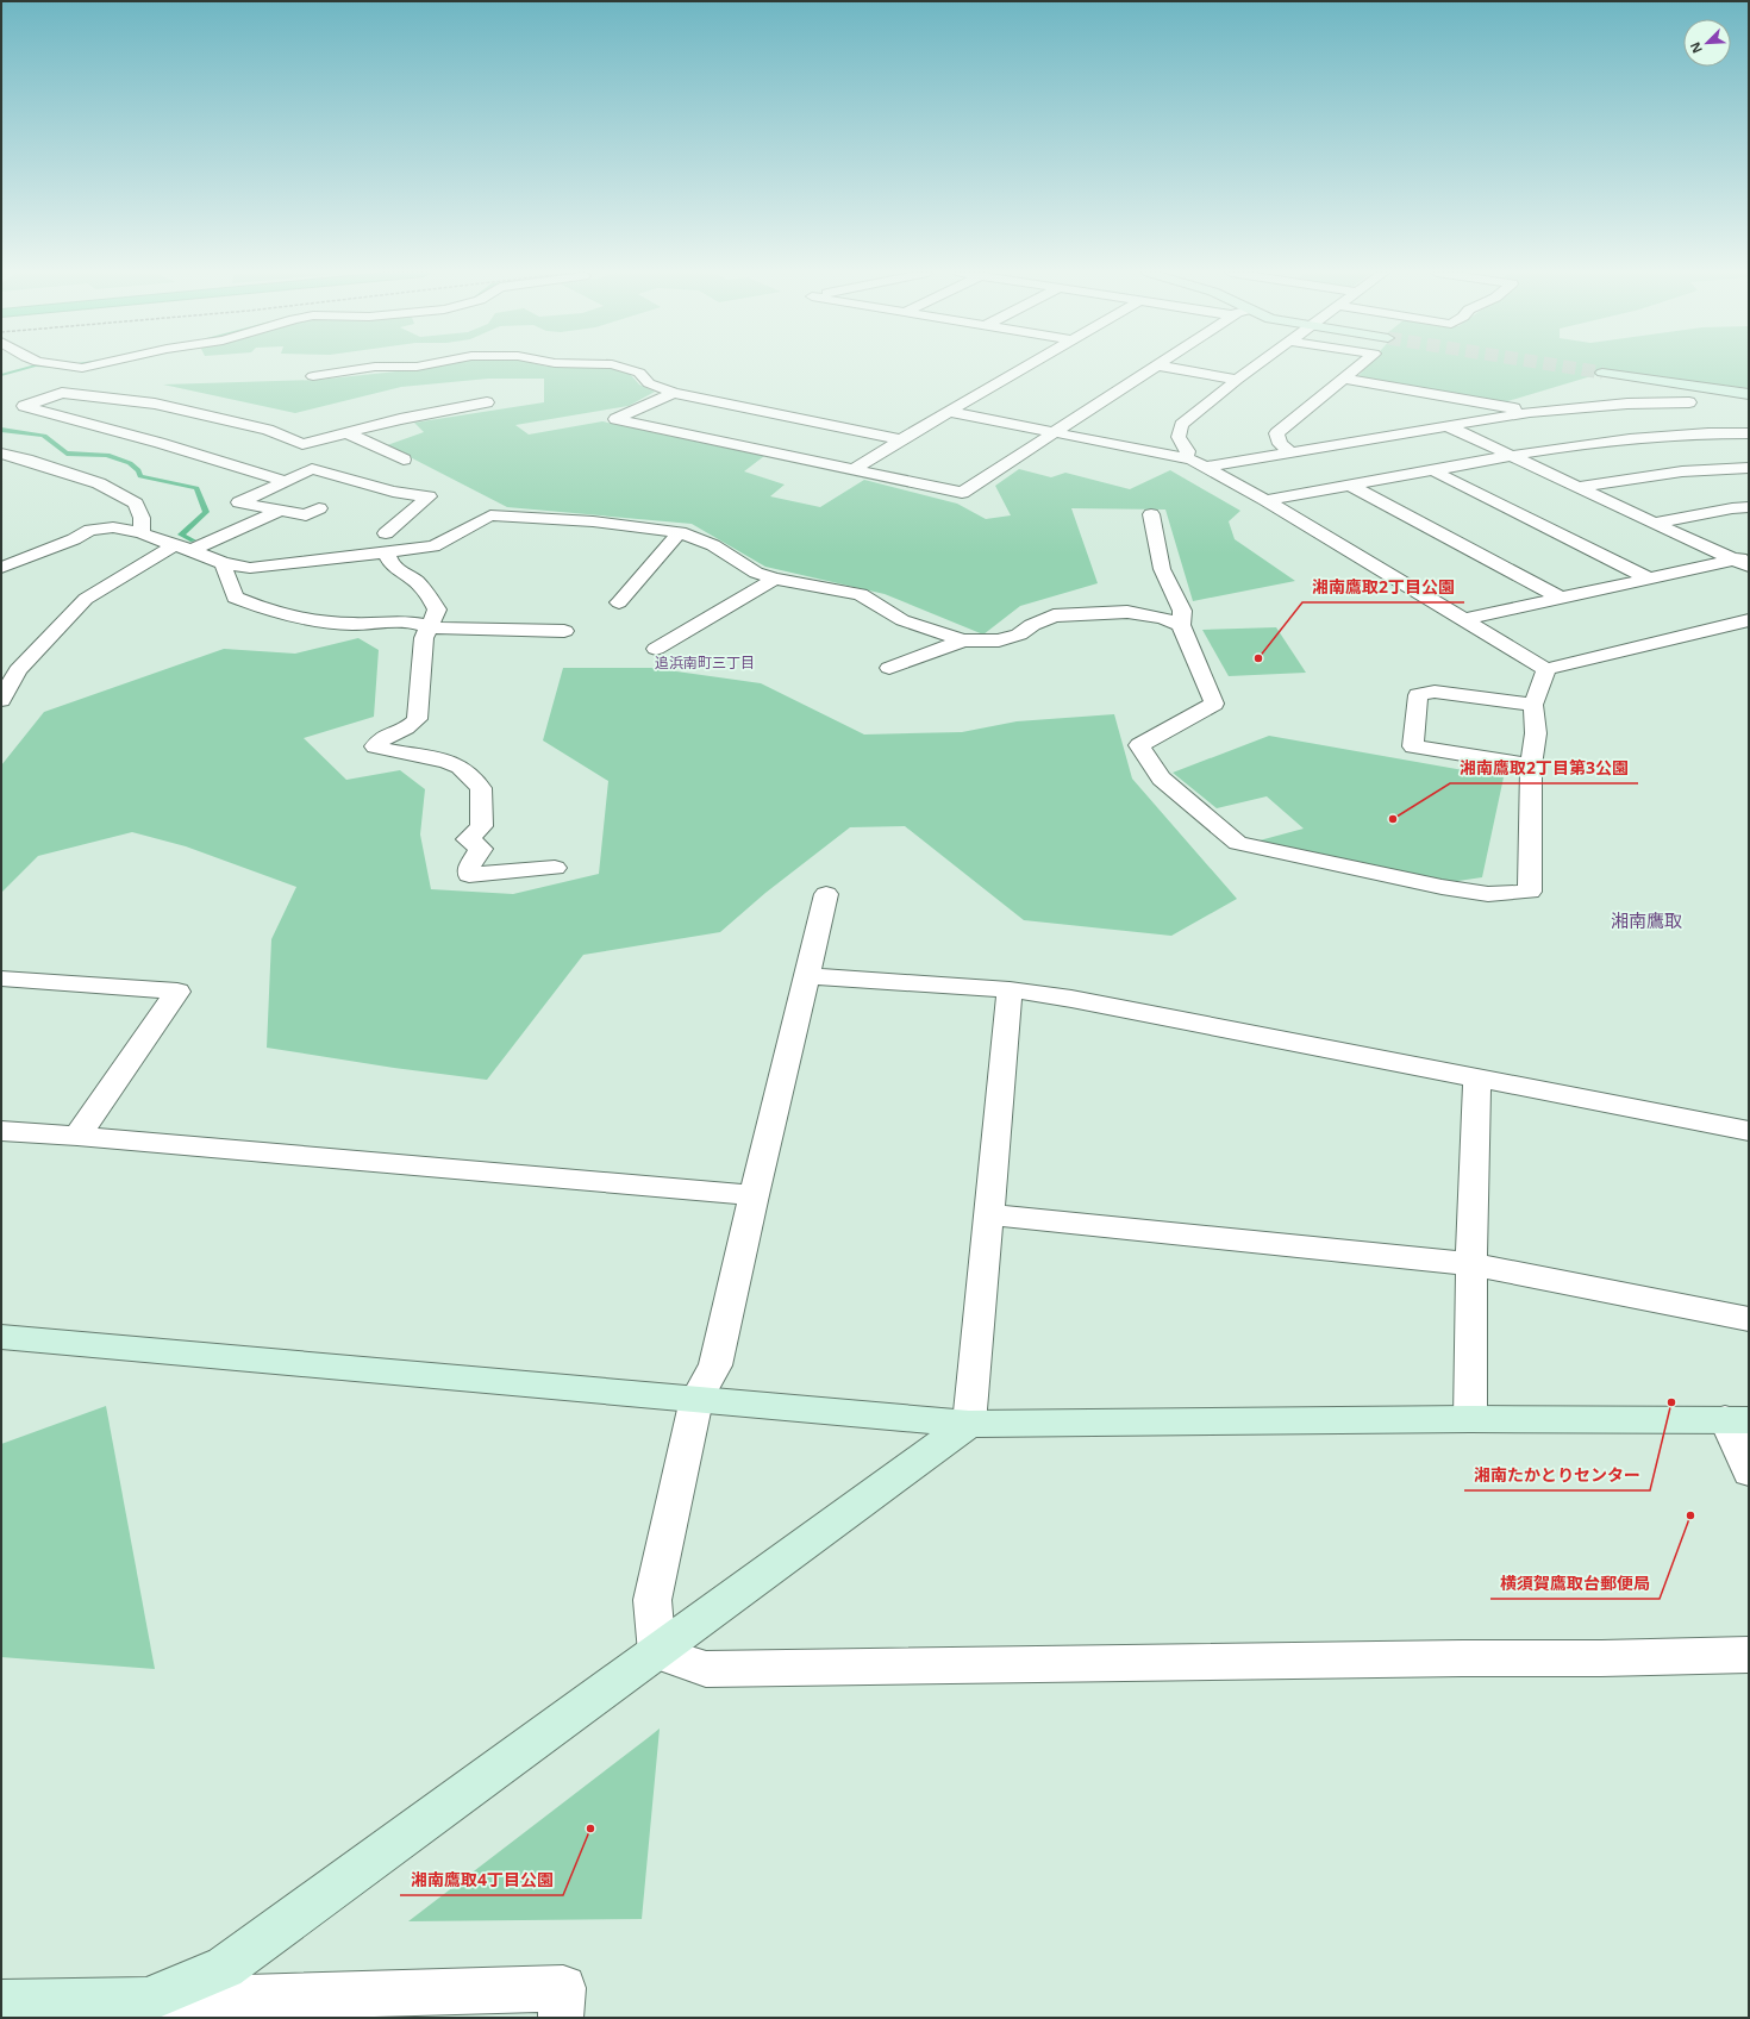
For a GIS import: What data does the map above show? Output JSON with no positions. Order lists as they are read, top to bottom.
{
  "districts": ["追浜南町三丁目", "湘南鷹取"],
  "places": [
    "湘南鷹取2丁目公園",
    "湘南鷹取2丁目第3公園",
    "湘南たかとりセンター",
    "横須賀鷹取台郵便局",
    "湘南鷹取4丁目公園"
  ],
  "north": "bottom left"
}
